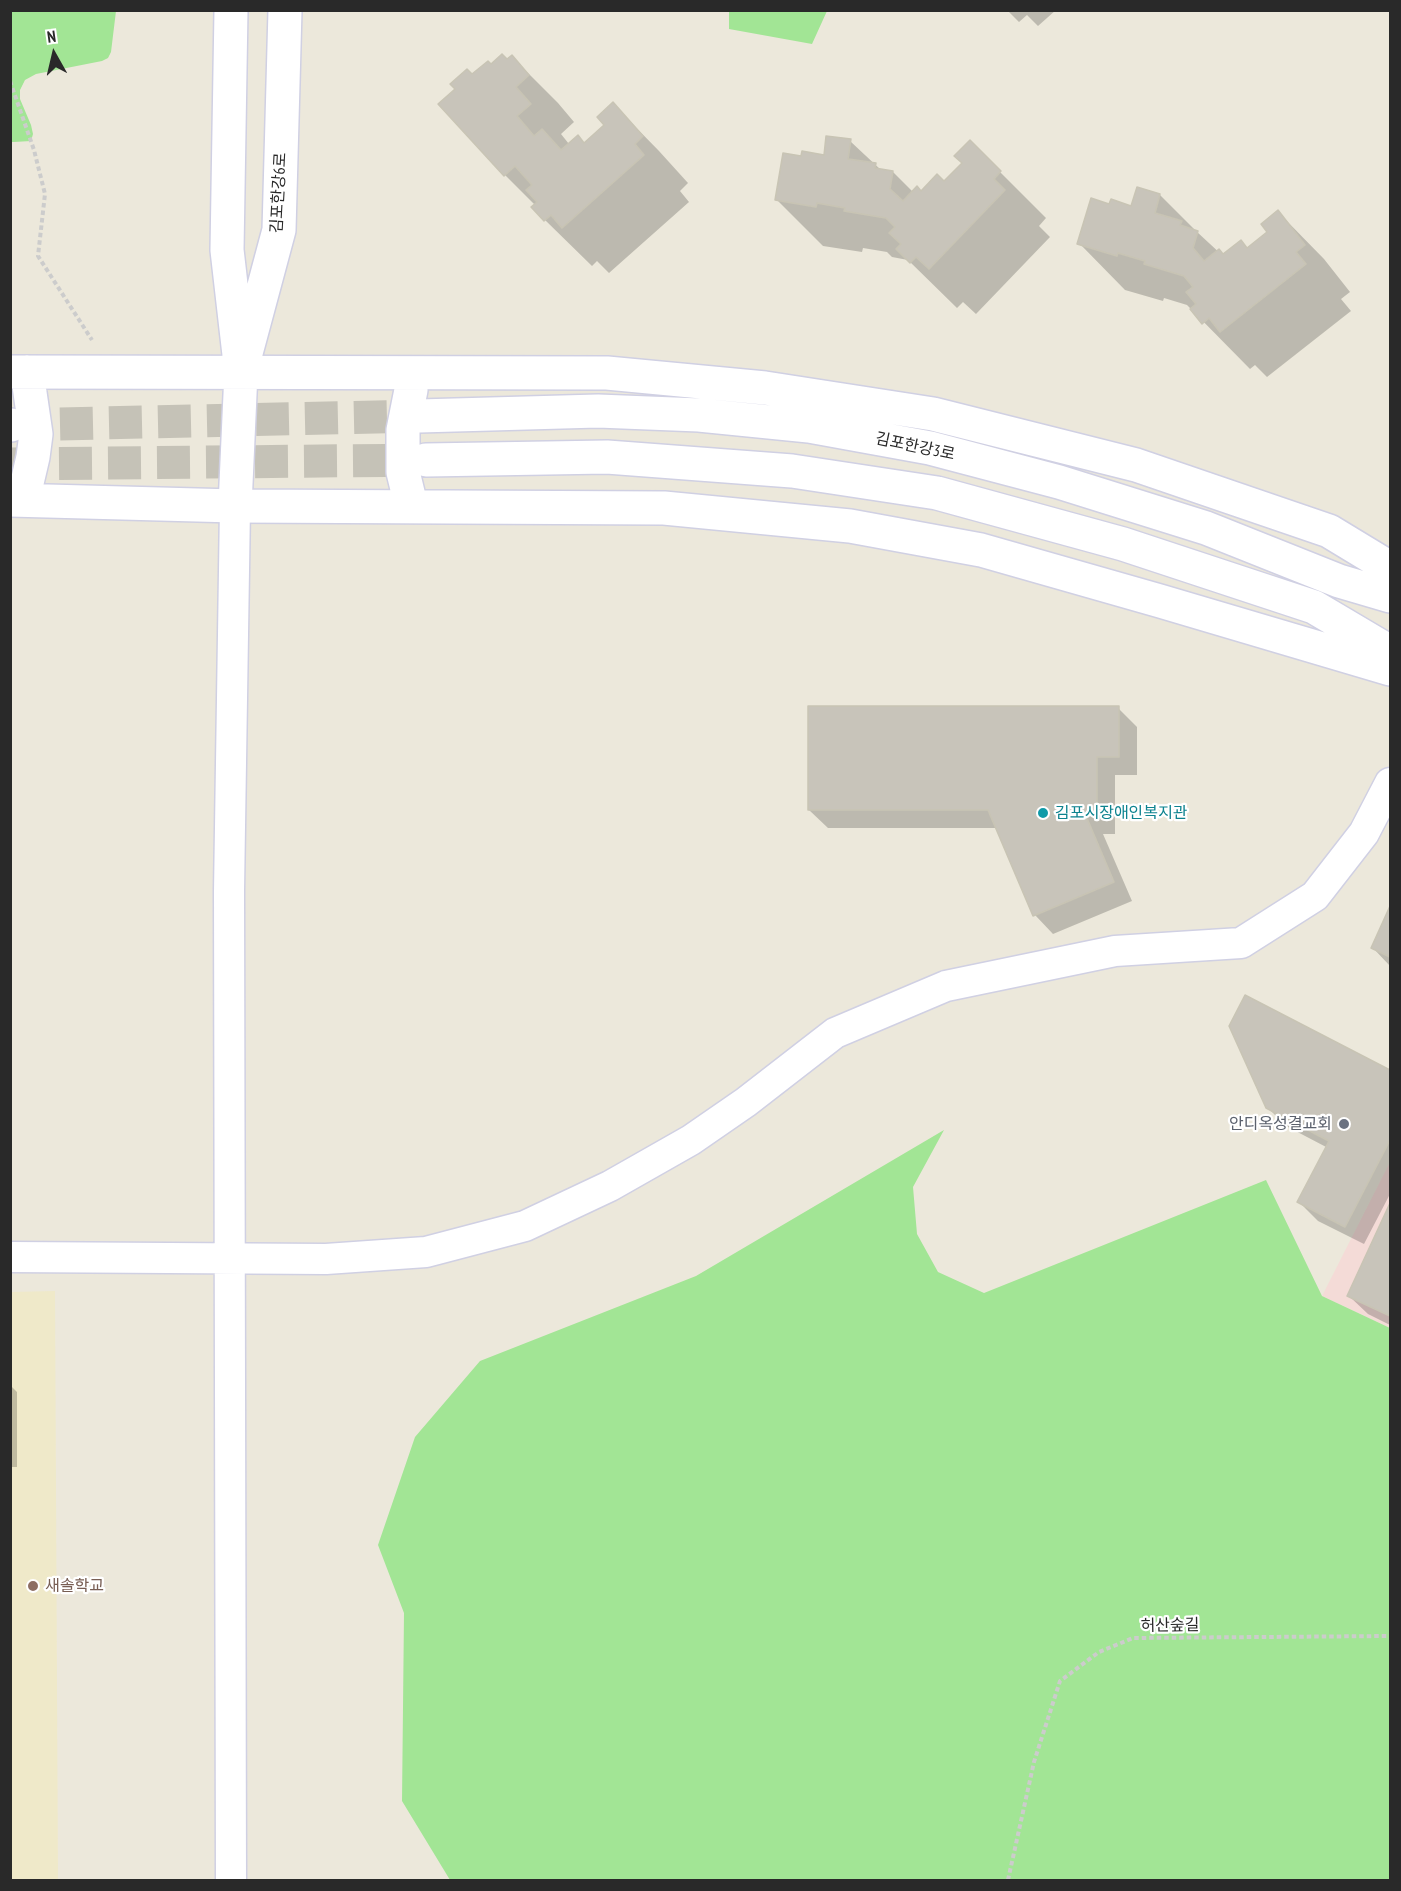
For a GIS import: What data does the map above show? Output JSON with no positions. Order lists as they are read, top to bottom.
{
  "streets": {
    "street": ["김포한강6로", "김포한강3로"],
    "path": ["허산숲길"]
  },
  "places": ["김포시장애인복지관", "안디옥성결교회", "새솔학교"],
  "north": "top"
}
